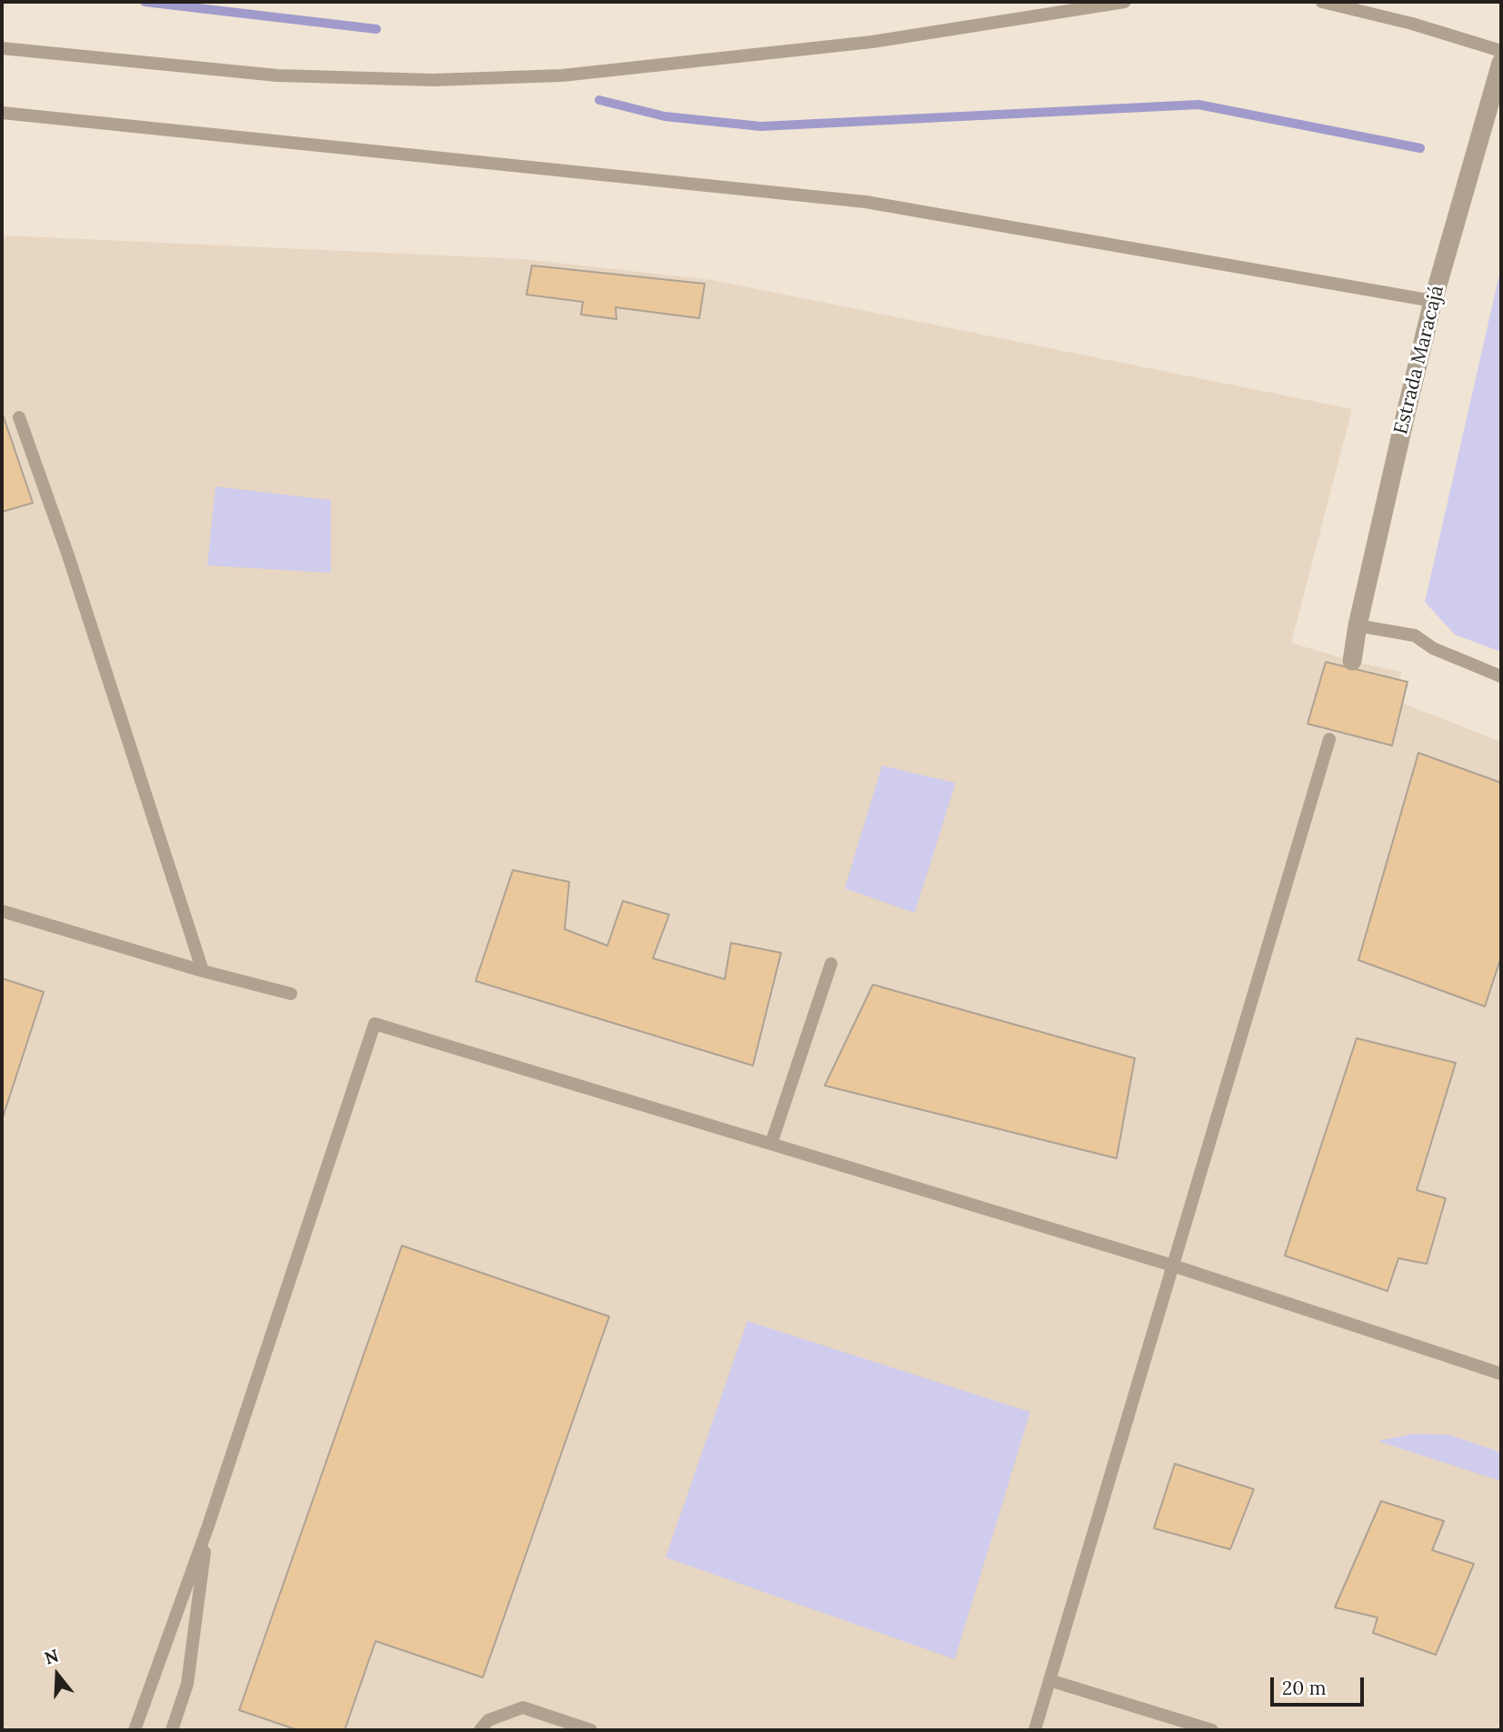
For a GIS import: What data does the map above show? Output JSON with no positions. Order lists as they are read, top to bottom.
{
  "streets": {
    "street": ["Estrada Maracajá"]
  },
  "scale_bar": "20 m",
  "north": "top"
}
